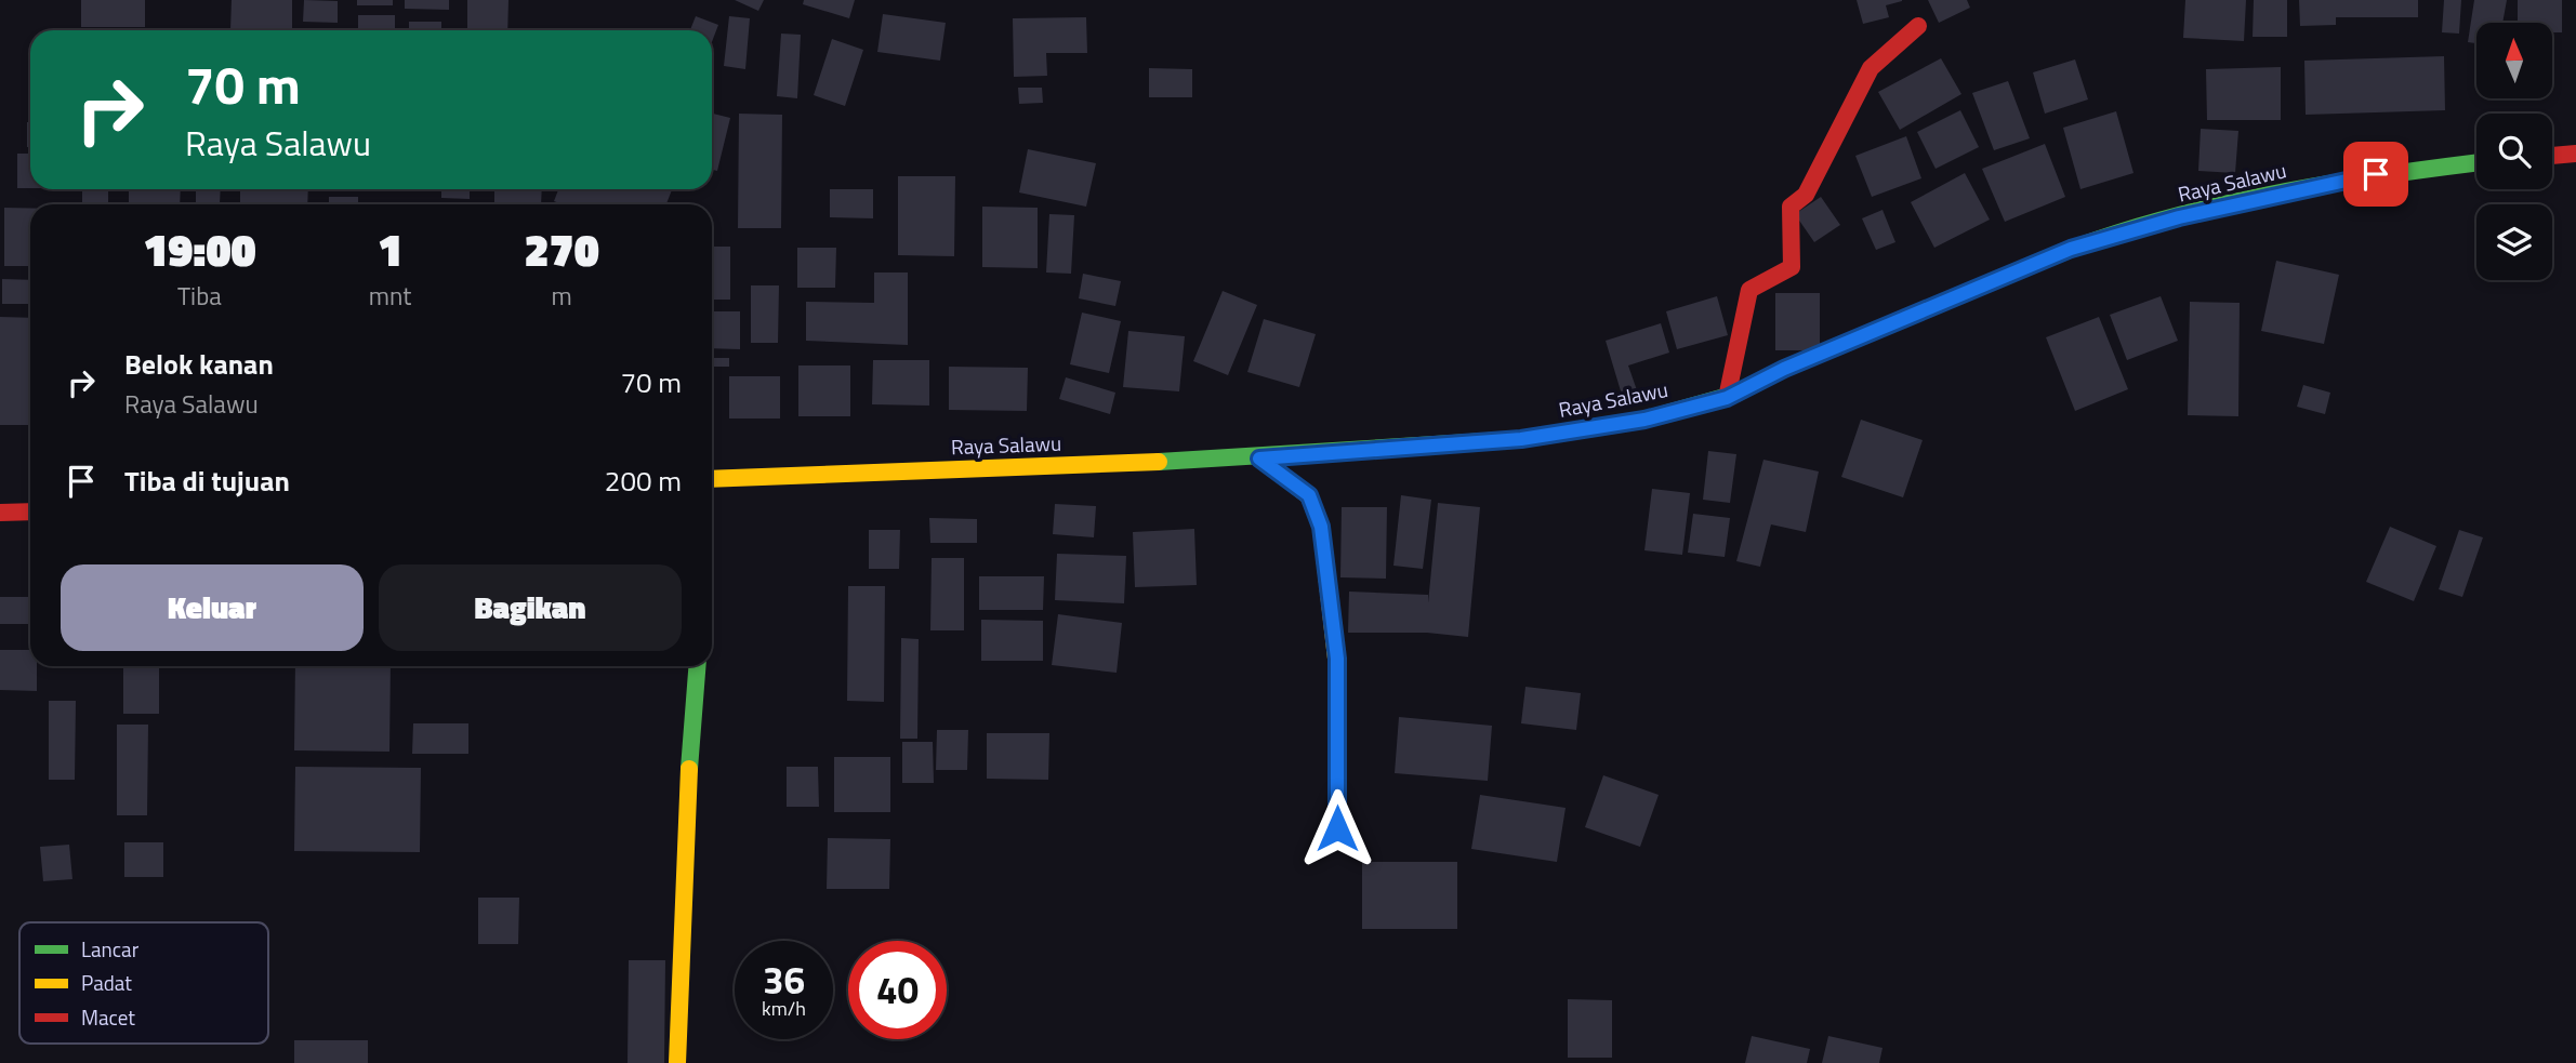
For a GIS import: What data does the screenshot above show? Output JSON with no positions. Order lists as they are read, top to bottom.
{
  "streets": {
    "main road": ["Raya Salawu"]
  },
  "legend": ["Lancar", "Padat", "Macet"],
  "north": "top",
  "page": {
    "turn": ["70 m", "Raya Salawu"],
    "eta": [
      "19:00",
      "Tiba",
      "1",
      "mnt",
      "270",
      "m"
    ],
    "list": [
      {
        "name": "Belok kanan",
        "note": "Raya Salawu",
        "value": "70 m"
      },
      {
        "name": "Tiba di tujuan",
        "value": "200 m"
      }
    ],
    "buttons": ["Keluar", "Bagikan"],
    "speed": "36 km/h",
    "limit": "40"
  }
}
